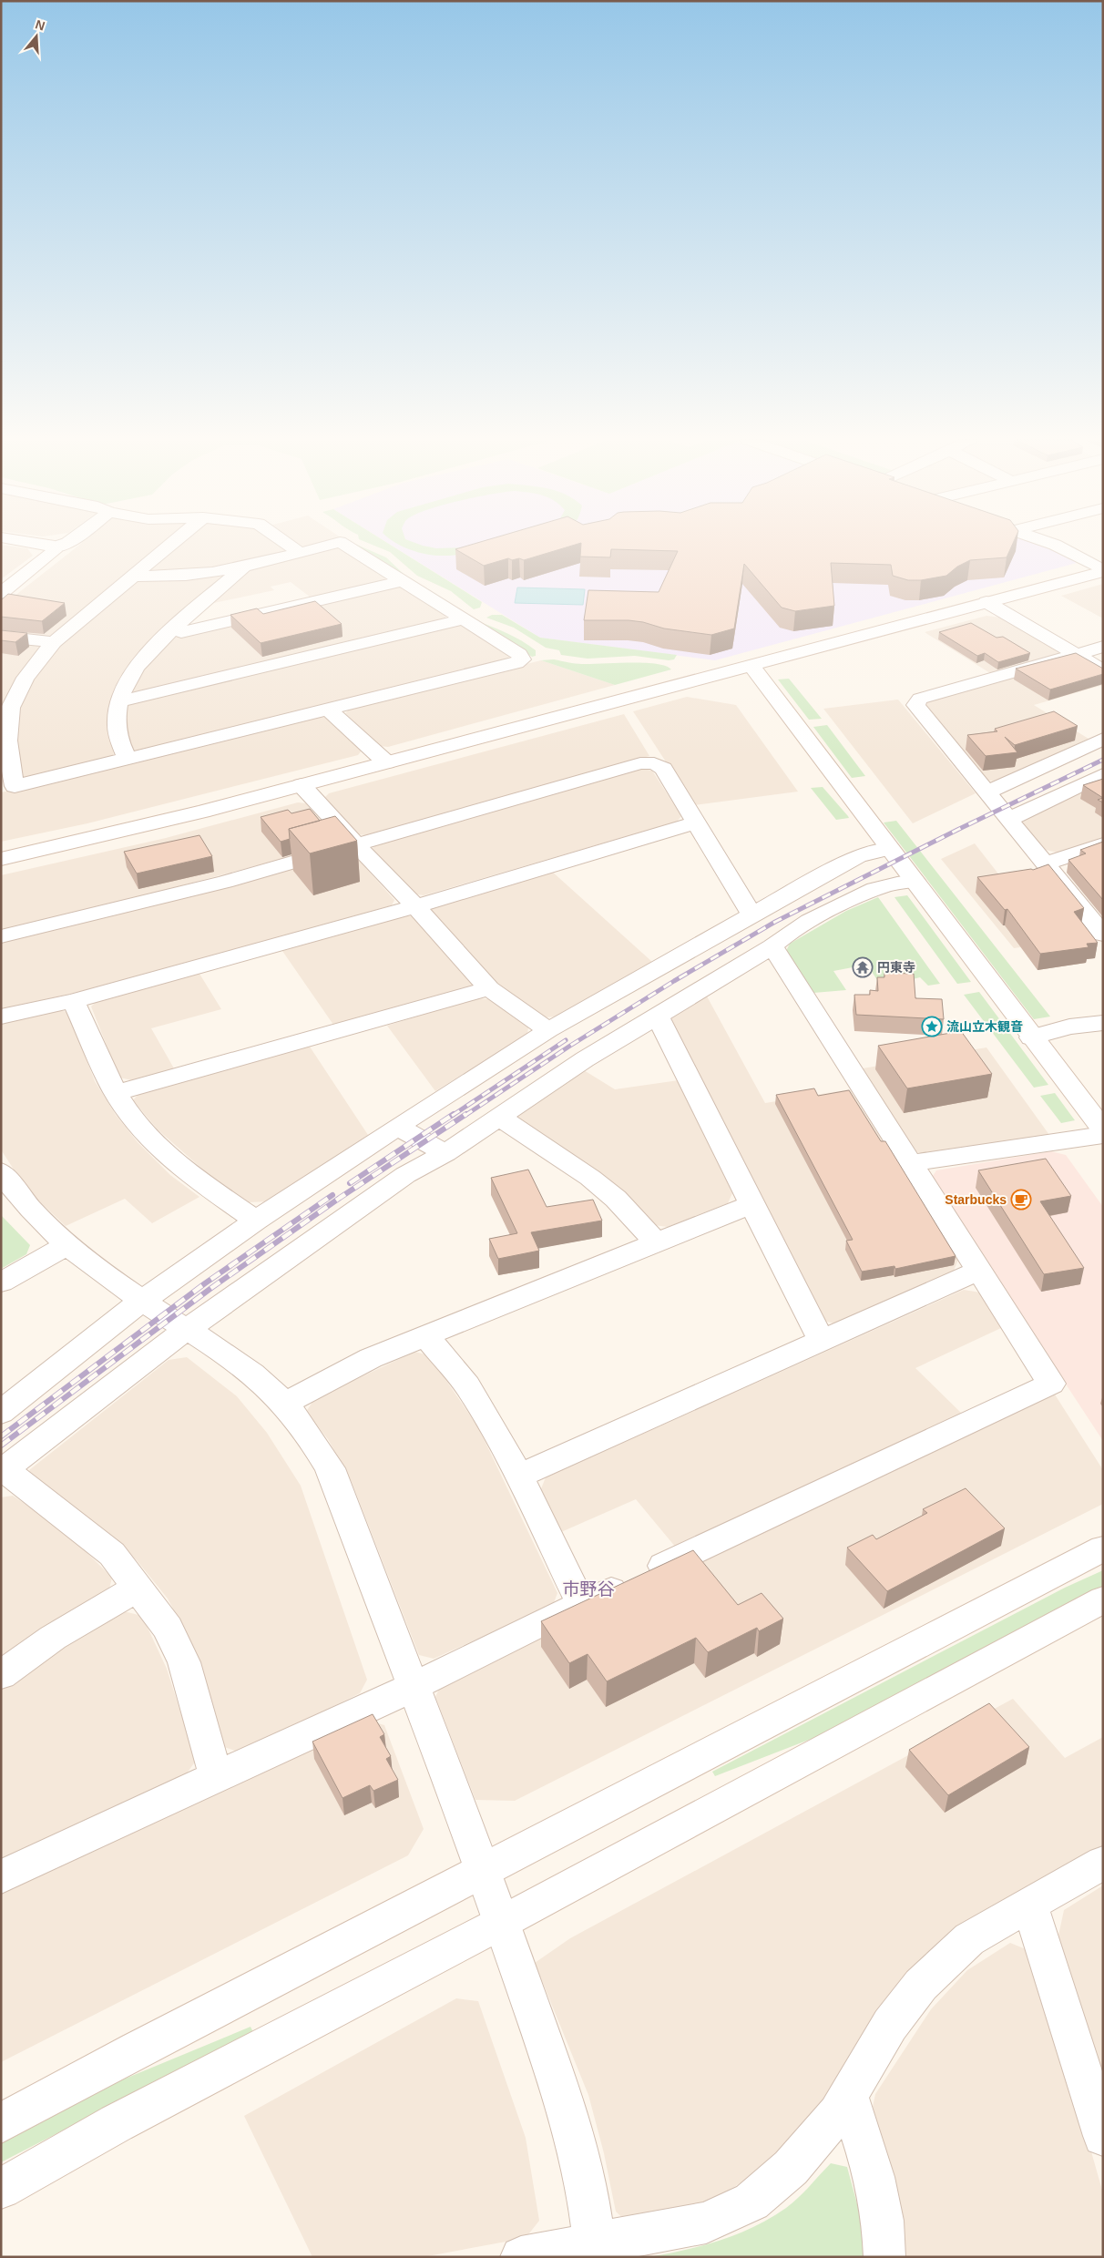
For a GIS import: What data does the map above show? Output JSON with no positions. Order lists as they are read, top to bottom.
{
  "districts": ["市野谷"],
  "places": {
    "temple": ["円東寺"],
    "place": ["流山立木観音"],
    "cafe": ["Starbucks"]
  },
  "north": "top"
}
